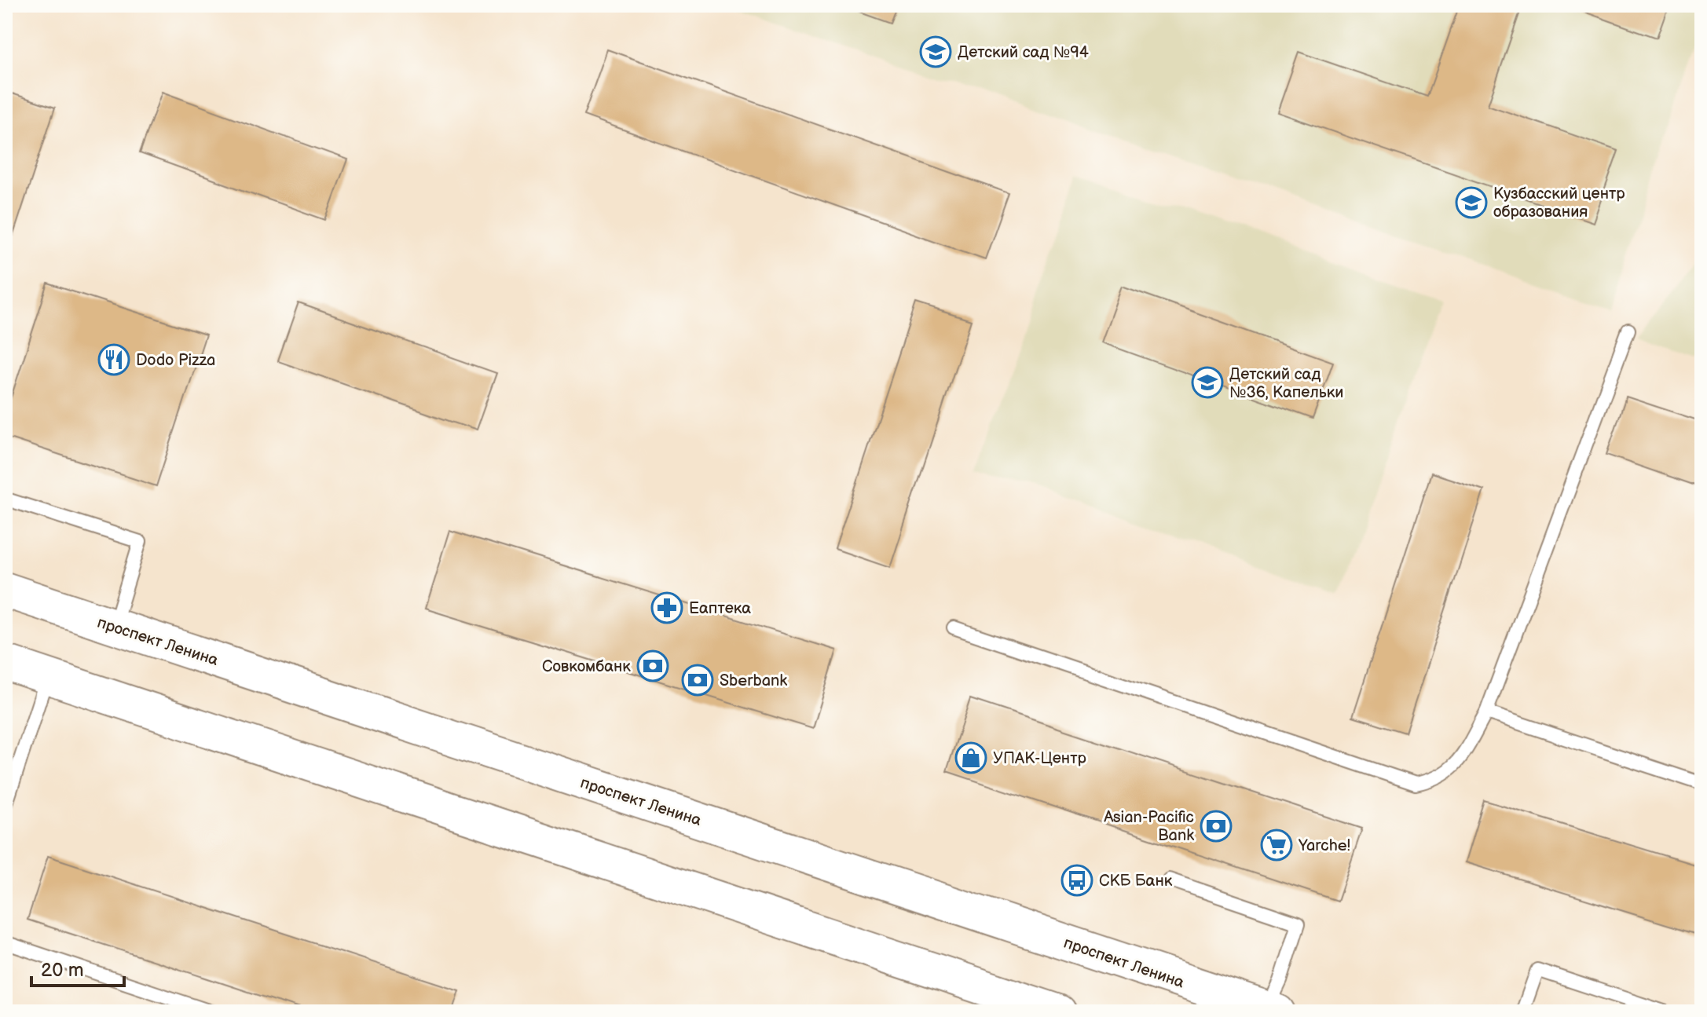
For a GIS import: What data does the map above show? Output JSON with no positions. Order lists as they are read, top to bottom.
{
  "streets": {
    "main road": ["проспект Ленина"]
  },
  "places": {
    "school or university": ["Детский сад №94", "Кузбасский центр образования", "Детский сад №36, Капельки"],
    "restaurant": ["Dodo Pizza"],
    "pharmacy": ["Еаптека"],
    "bank": ["Совкомбанк", "Sberbank", "Asian-Pacific Bank"],
    "shop": ["УПАК-Центр"],
    "supermarket": ["Yarche!"],
    "bus stop": ["СКБ Банк"]
  },
  "scale_bar": "20 m"
}
